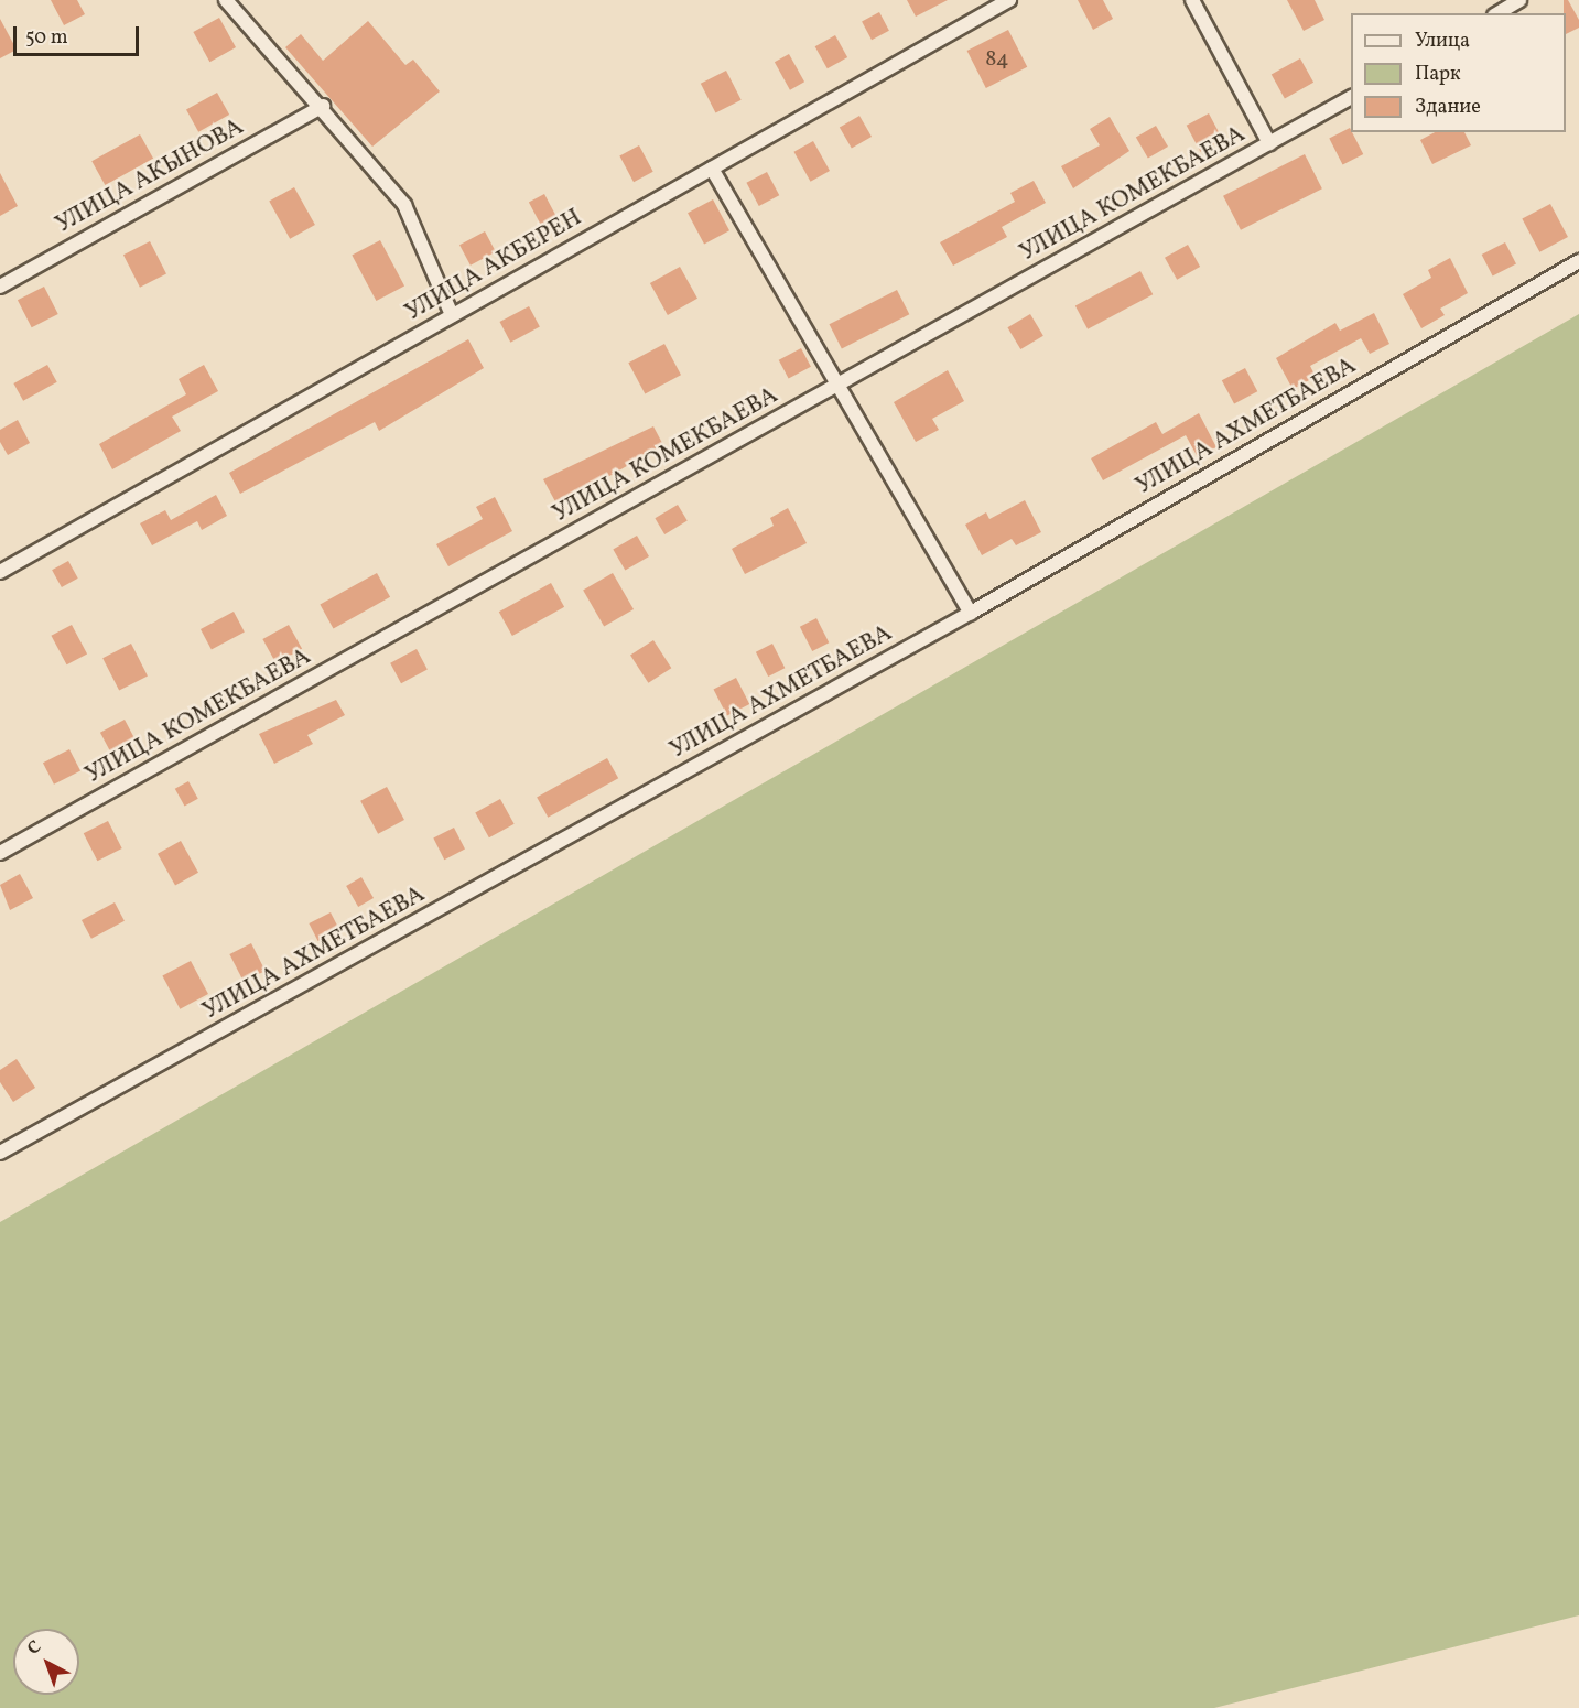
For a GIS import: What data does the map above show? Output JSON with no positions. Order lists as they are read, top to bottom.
{
  "streets": {
    "street": [
      "УЛИЦА АКЫНОВА",
      "УЛИЦА КОМЕКБАЕВА",
      "УЛИЦА АКБЕРЕН",
      "УЛИЦА АХМЕТБАЕВА"
    ]
  },
  "house_numbers": ["84"],
  "legend": ["Улица", "Парк", "Здание"],
  "scale_bar": "50 m",
  "north": "top left"
}
